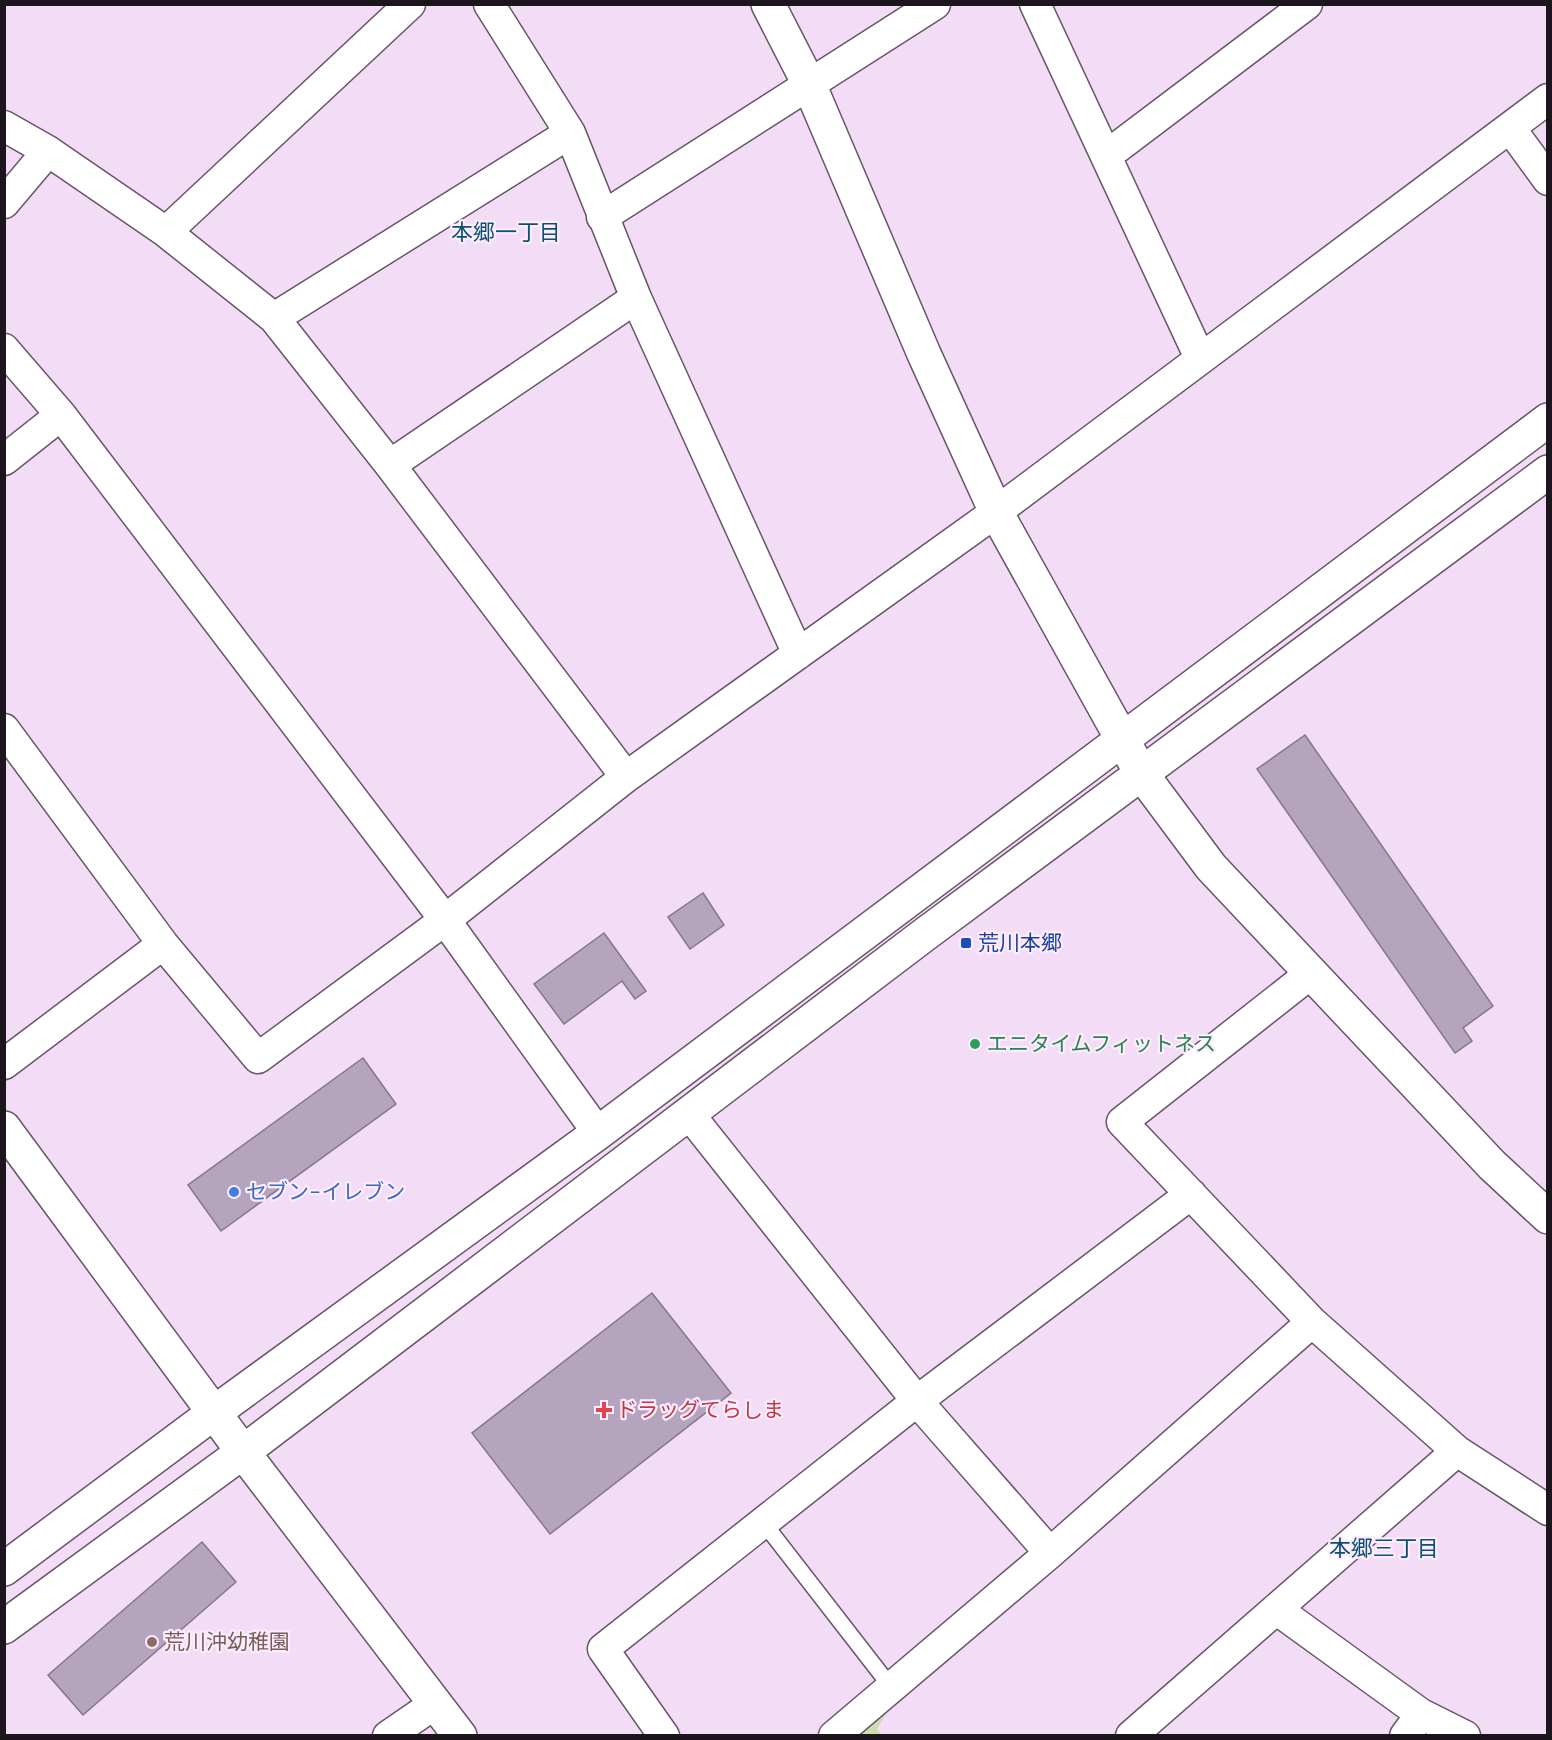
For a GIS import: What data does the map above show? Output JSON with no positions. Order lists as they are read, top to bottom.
{
  "districts": ["本郷一丁目", "本郷三丁目"],
  "places": {
    "transit": ["荒川本郷"],
    "other": ["エニタイムフィットネス", "セブン-イレブン", "荒川沖幼稚園"],
    "health": ["ドラッグてらしま"]
  }
}
